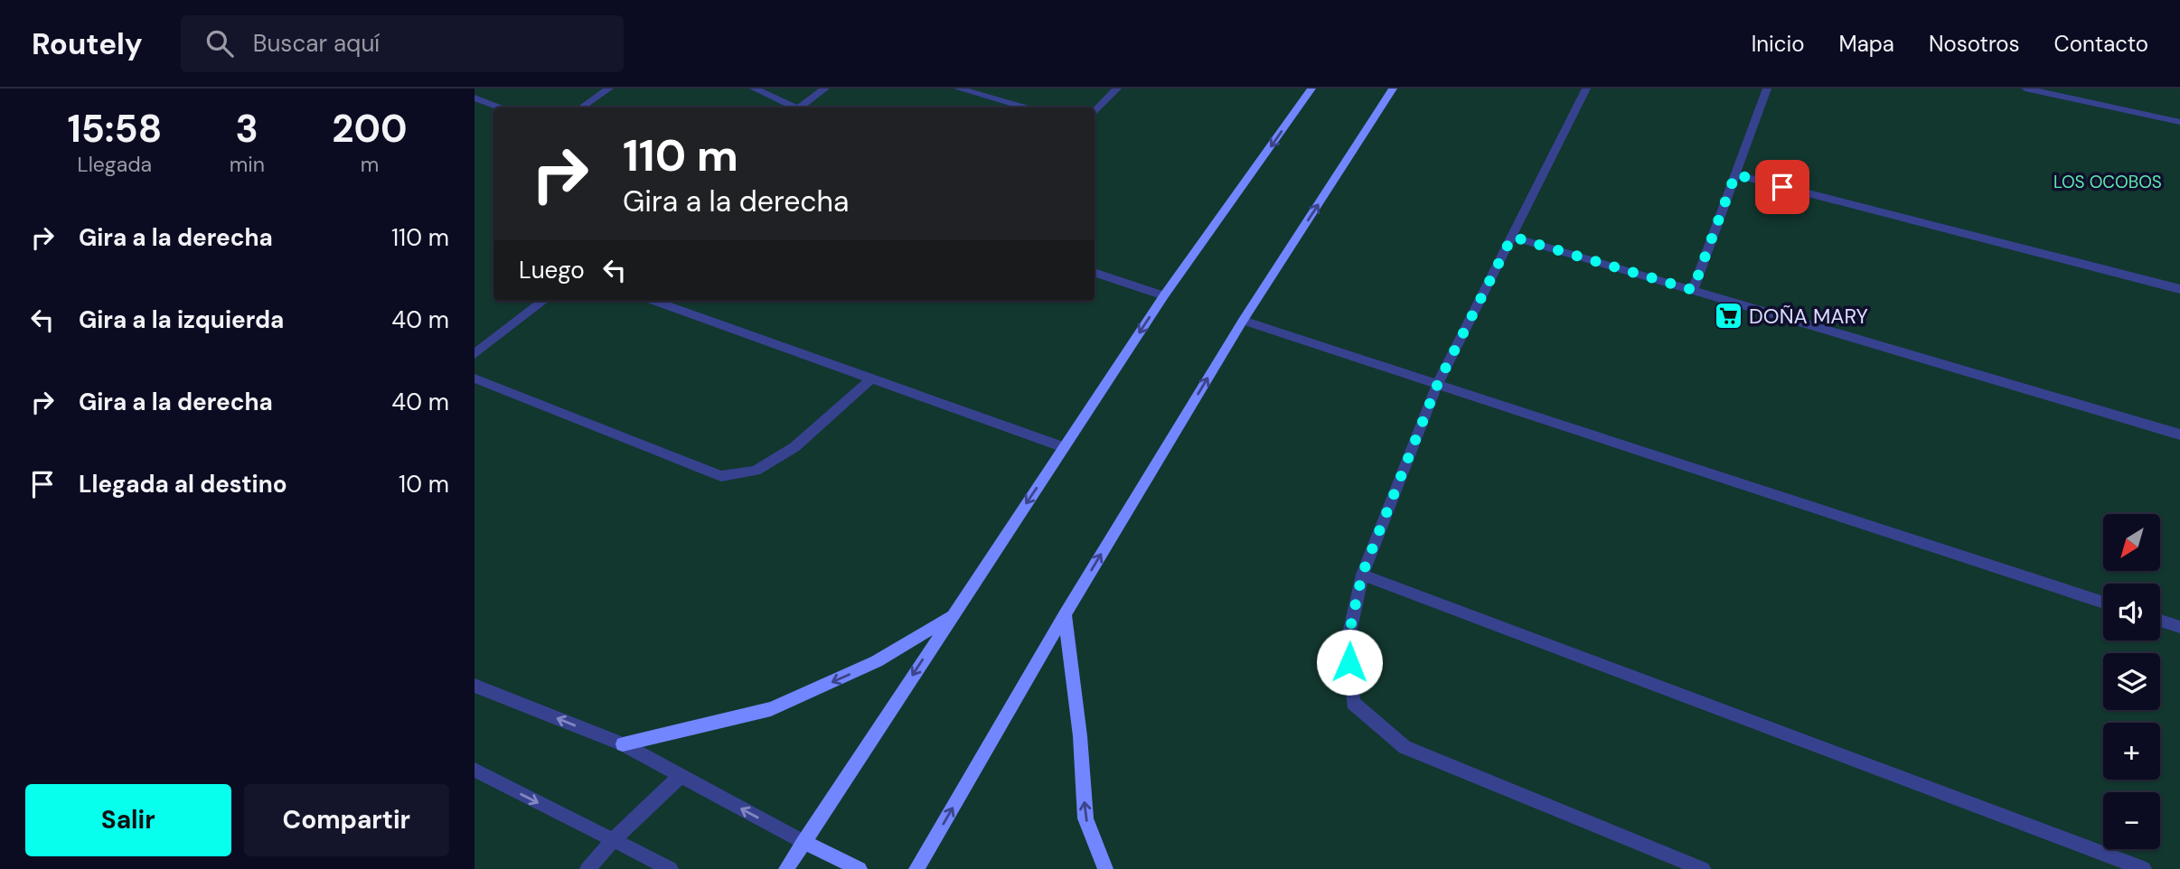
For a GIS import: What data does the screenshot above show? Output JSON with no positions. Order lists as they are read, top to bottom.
{
  "parks": ["LOS OCOBOS"],
  "places": {
    "supermarket": ["DOÑA MARY"]
  },
  "north": "bottom left",
  "page": {
    "header": "Routely",
    "search": "Buscar aquí",
    "nav": [
      "Inicio",
      "Mapa",
      "Nosotros",
      "Contacto"
    ],
    "eta": [
      "15:58",
      "Llegada",
      "3",
      "min",
      "200",
      "m"
    ],
    "turn": ["110 m", "Gira a la derecha"],
    "list": [
      {
        "name": "Gira a la derecha",
        "value": "110 m"
      },
      {
        "name": "Gira a la izquierda",
        "value": "40 m"
      },
      {
        "name": "Gira a la derecha",
        "value": "40 m"
      },
      {
        "name": "Llegada al destino",
        "value": "10 m"
      }
    ],
    "then": "Luego",
    "map_buttons": ["+", "−"],
    "buttons": ["Salir", "Compartir"]
  }
}
